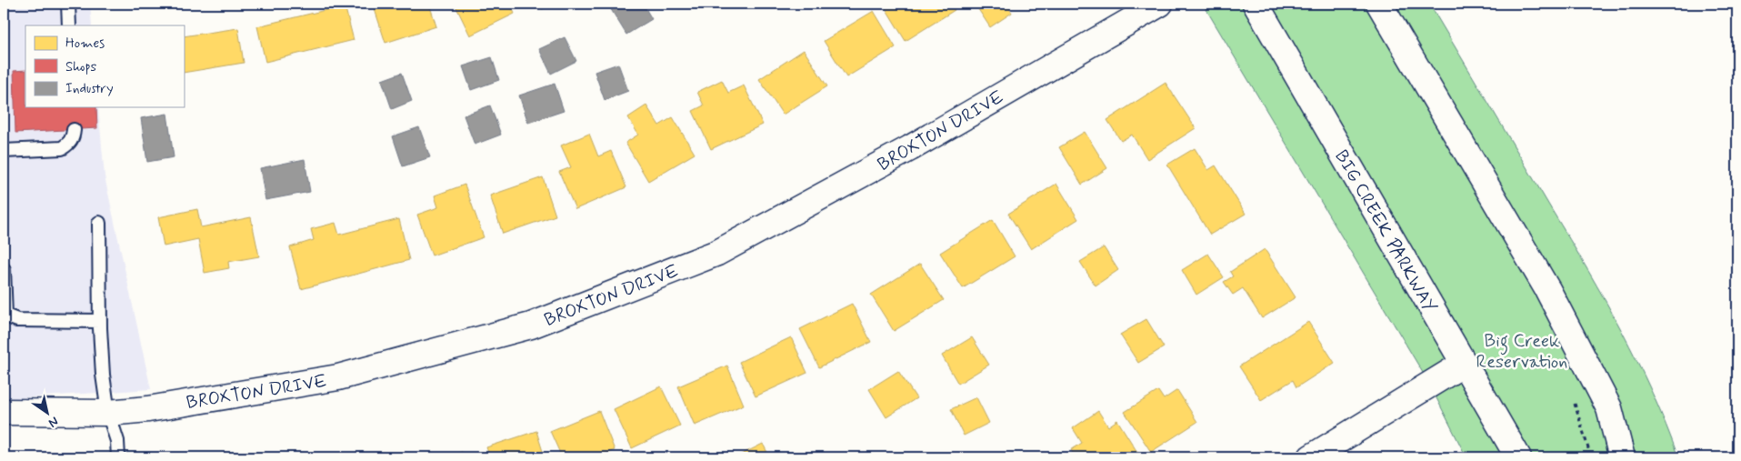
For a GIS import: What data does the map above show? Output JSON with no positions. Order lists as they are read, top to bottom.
{
  "streets": {
    "street": ["BROXTON DRIVE", "BIG CREEK PARKWAY"]
  },
  "parks": ["Big Creek Reservation"],
  "legend": ["Homes", "Shops", "Industry"],
  "north": "bottom right"
}
